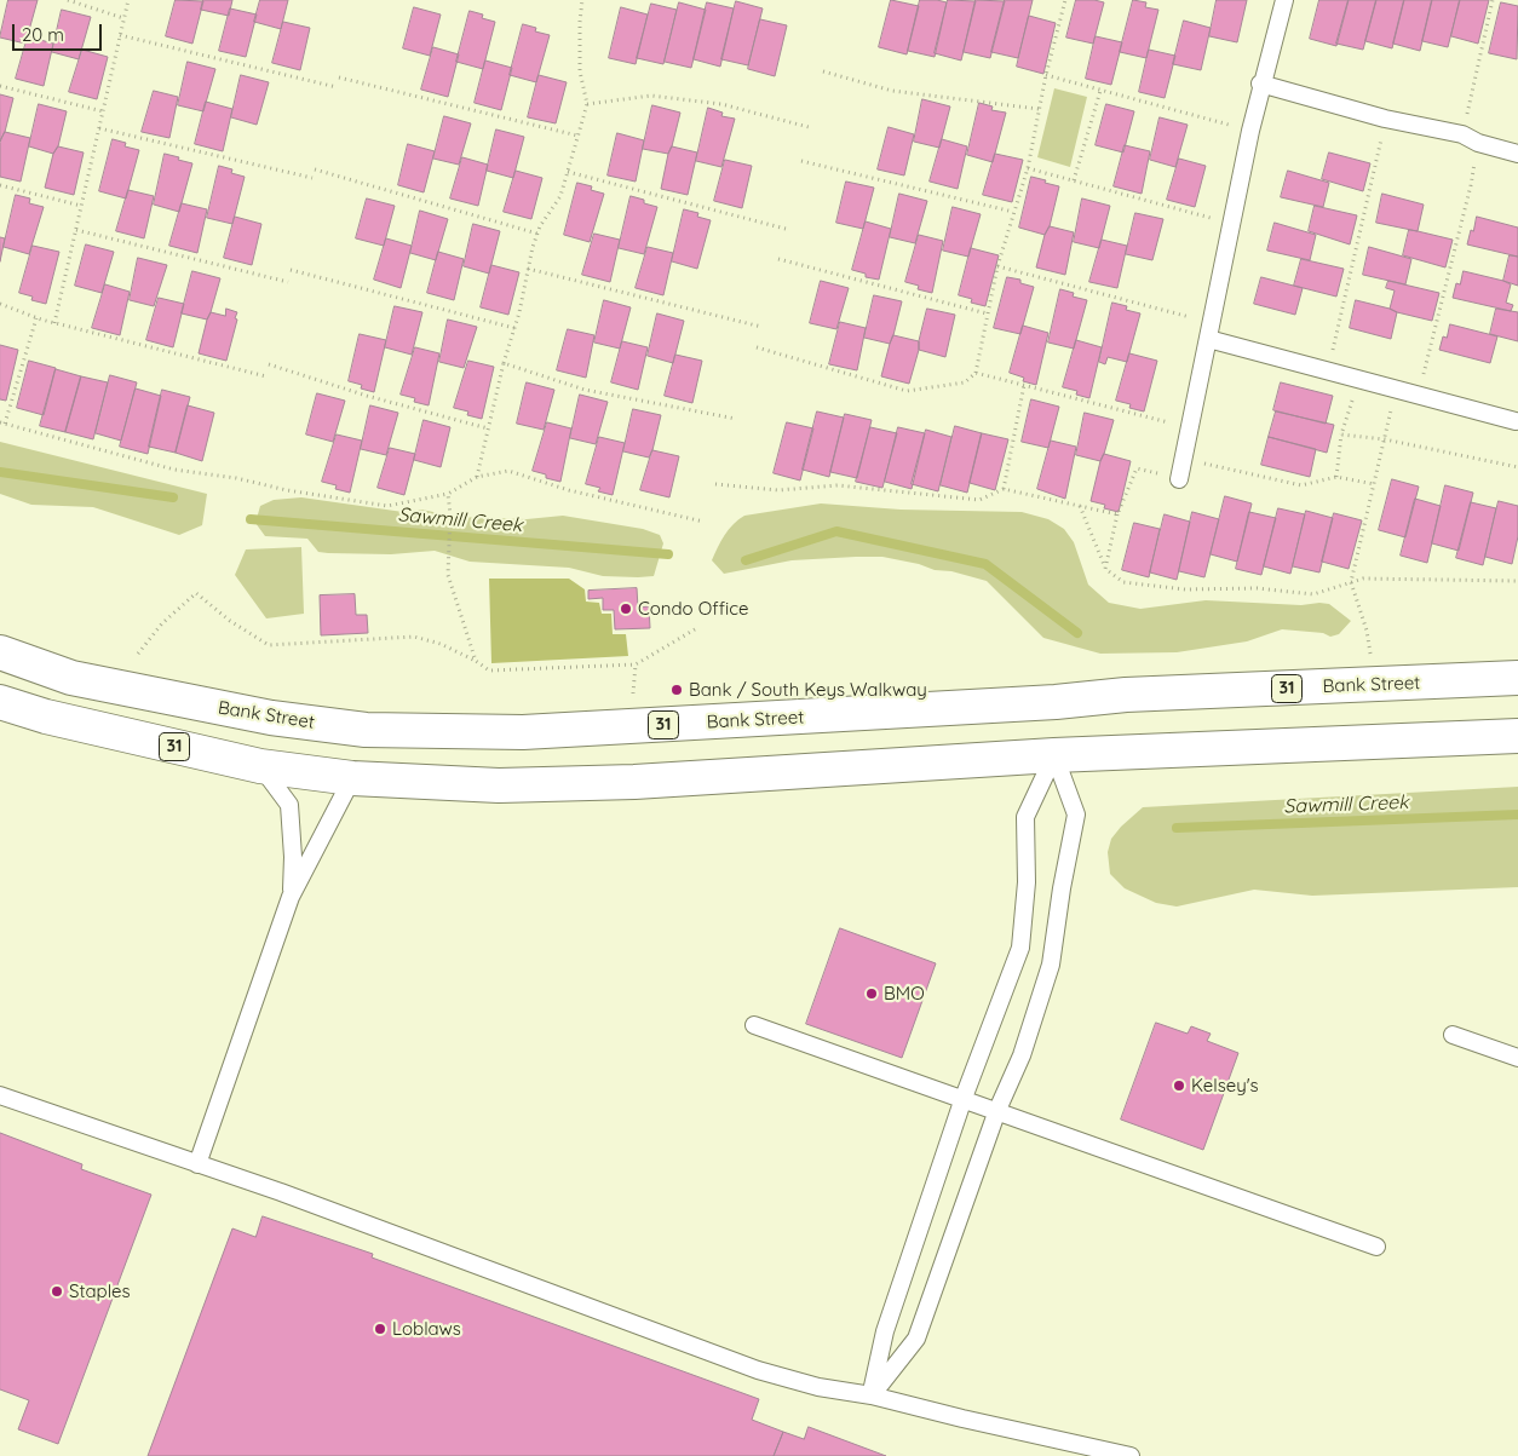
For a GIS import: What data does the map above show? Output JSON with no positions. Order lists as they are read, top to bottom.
{
  "streets": {
    "main road": ["Bank Street", "31"]
  },
  "water": ["Sawmill Creek"],
  "places": [
    "Condo Office",
    "Bank / South Keys Walkway",
    "BMO",
    "Kelsey's",
    "Staples",
    "Loblaws"
  ],
  "scale_bar": "20 m"
}
